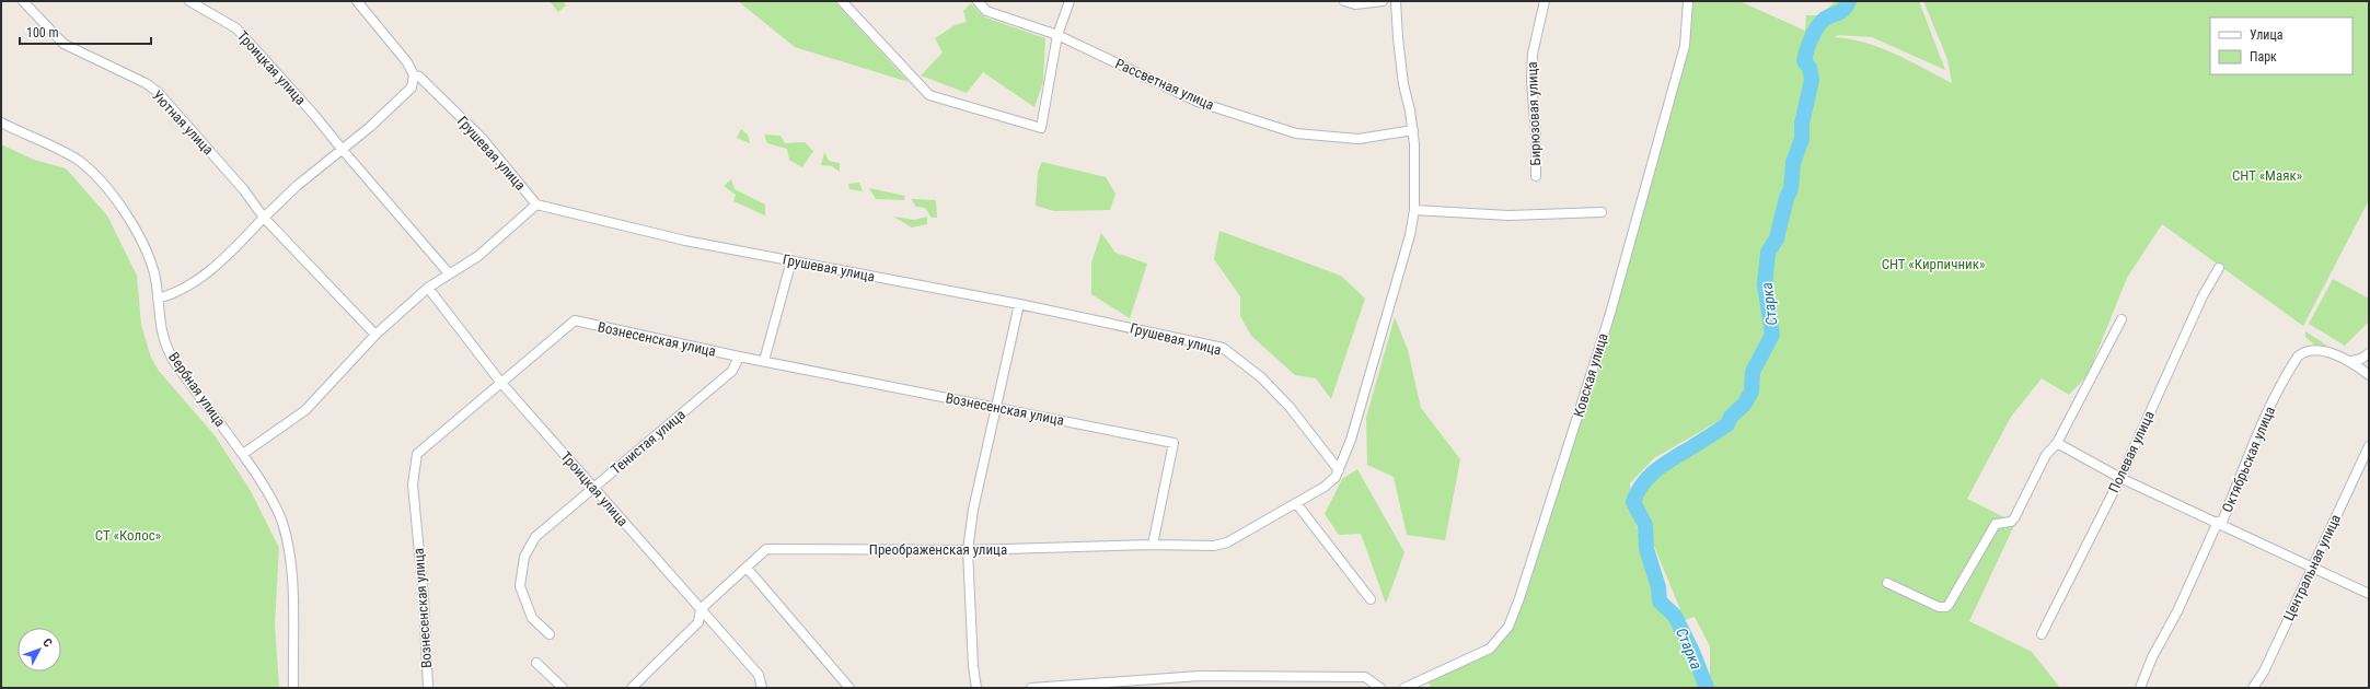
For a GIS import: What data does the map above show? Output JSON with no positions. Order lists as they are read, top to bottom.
{
  "streets": {
    "street": [
      "Троицкая улица",
      "Рассветная улица",
      "Бирюзовая улица",
      "Уютная улица",
      "Грушевая улица",
      "Вознесенская улица",
      "Ковская улица",
      "Вербная улица",
      "Тенистая улица",
      "Полевая улица",
      "Октябрьская улица",
      "Преображенская улица",
      "Центральная улица"
    ]
  },
  "crossings": [
    ["Троицкая улица", "Вознесенская улица"],
    ["Троицкая улица", "Тенистая улица"],
    ["Троицкая улица", "Преображенская улица"],
    ["Рассветная улица", "Преображенская улица"],
    ["Грушевая улица", "Преображенская улица"],
    ["Вознесенская улица", "Тенистая улица"],
    ["Вознесенская улица", "Преображенская улица"]
  ],
  "water": ["Старка"],
  "parks": ["СНТ «Маяк»", "СНТ «Кирпичник»", "СТ «Колос»"],
  "legend": ["Улица", "Парк"],
  "scale_bar": "100 m",
  "north": "top right"
}
